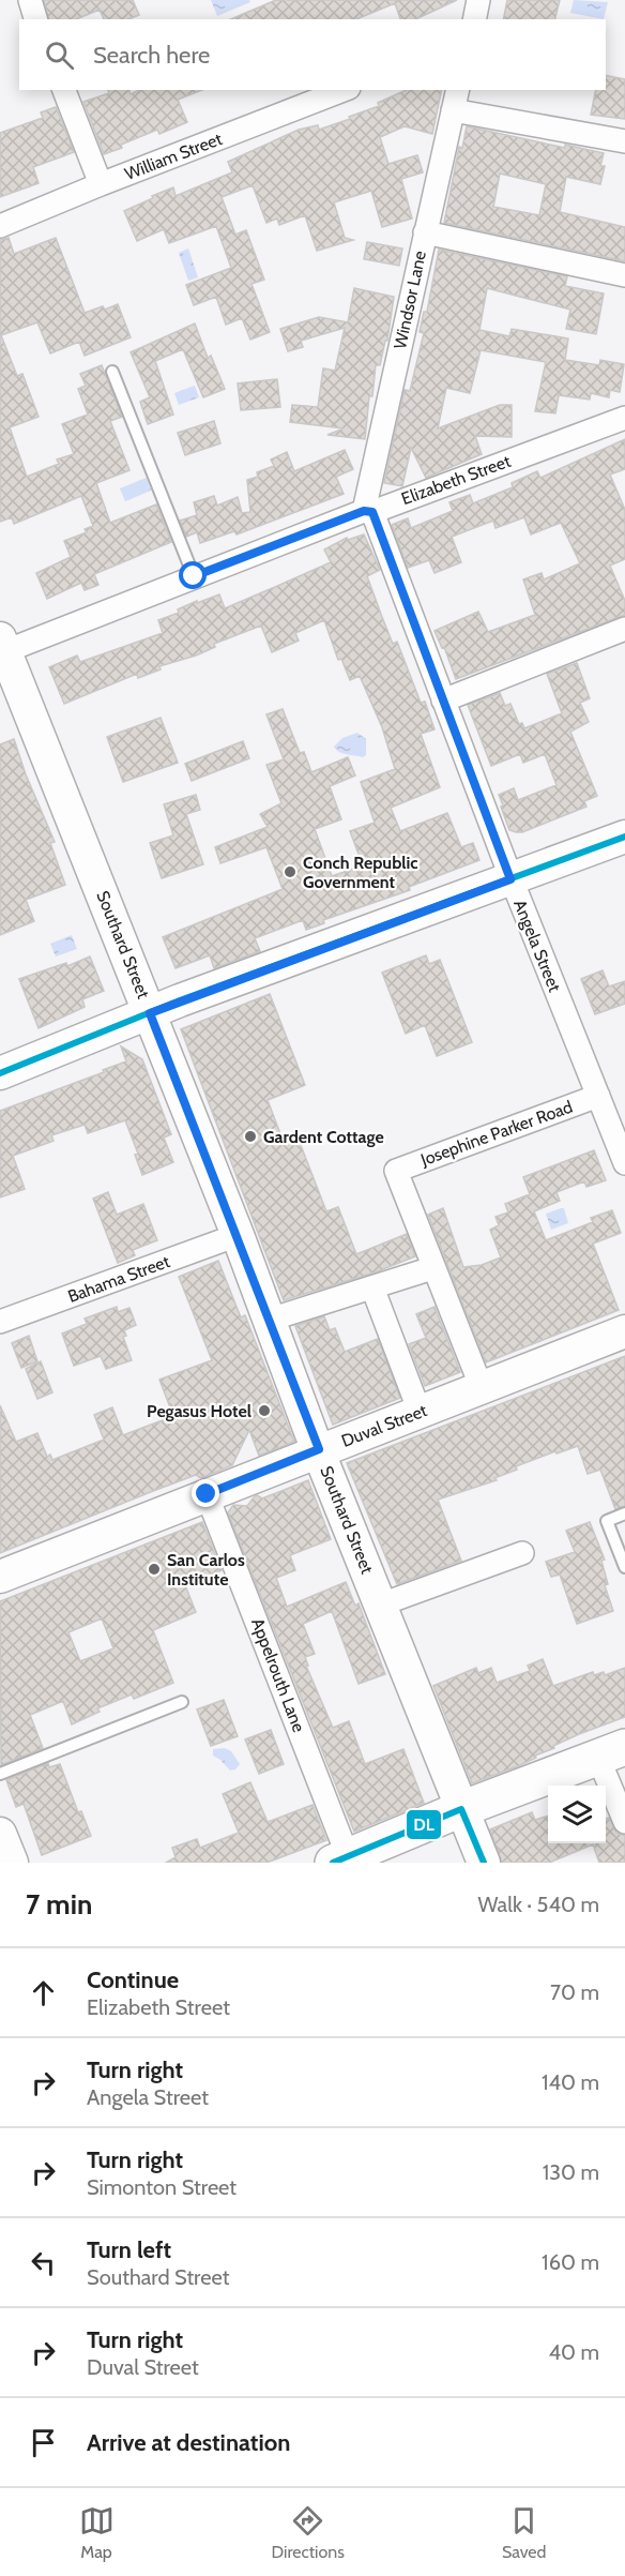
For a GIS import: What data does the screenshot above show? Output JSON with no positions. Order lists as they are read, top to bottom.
{
  "streets": {
    "street": [
      "William Street",
      "Windsor Lane",
      "Elizabeth Street",
      "Southard Street",
      "Angela Street",
      "Josephine Parker Road",
      "Bahama Street",
      "Duval Street",
      "Appelrouth Lane"
    ]
  },
  "crossings": [
    ["Windsor Lane", "Elizabeth Street"],
    ["Windsor Lane", "Angela Street"],
    ["Elizabeth Street", "Southard Street"],
    ["Elizabeth Street", "Angela Street"],
    ["Southard Street", "Bahama Street"],
    ["Southard Street", "Duval Street"],
    ["Angela Street", "Josephine Parker Road"],
    ["Duval Street", "Appelrouth Lane"]
  ],
  "places": [
    "Conch Republic Government",
    "Gardent Cottage",
    "Pegasus Hotel",
    "San Carlos Institute"
  ],
  "lines": ["transit line DL"],
  "page": {
    "search": "Search here",
    "heading": ["7 min", "Walk · 540 m"],
    "list": [
      ["Continue", "Elizabeth Street", "70 m"],
      ["Turn right", "Angela Street", "140 m"],
      ["Turn right", "Simonton Street", "130 m"],
      ["Turn left", "Southard Street", "160 m"],
      ["Turn right", "Duval Street", "40 m"],
      "Arrive at destination"
    ],
    "nav": ["Map", "Directions", "Saved"]
  }
}
